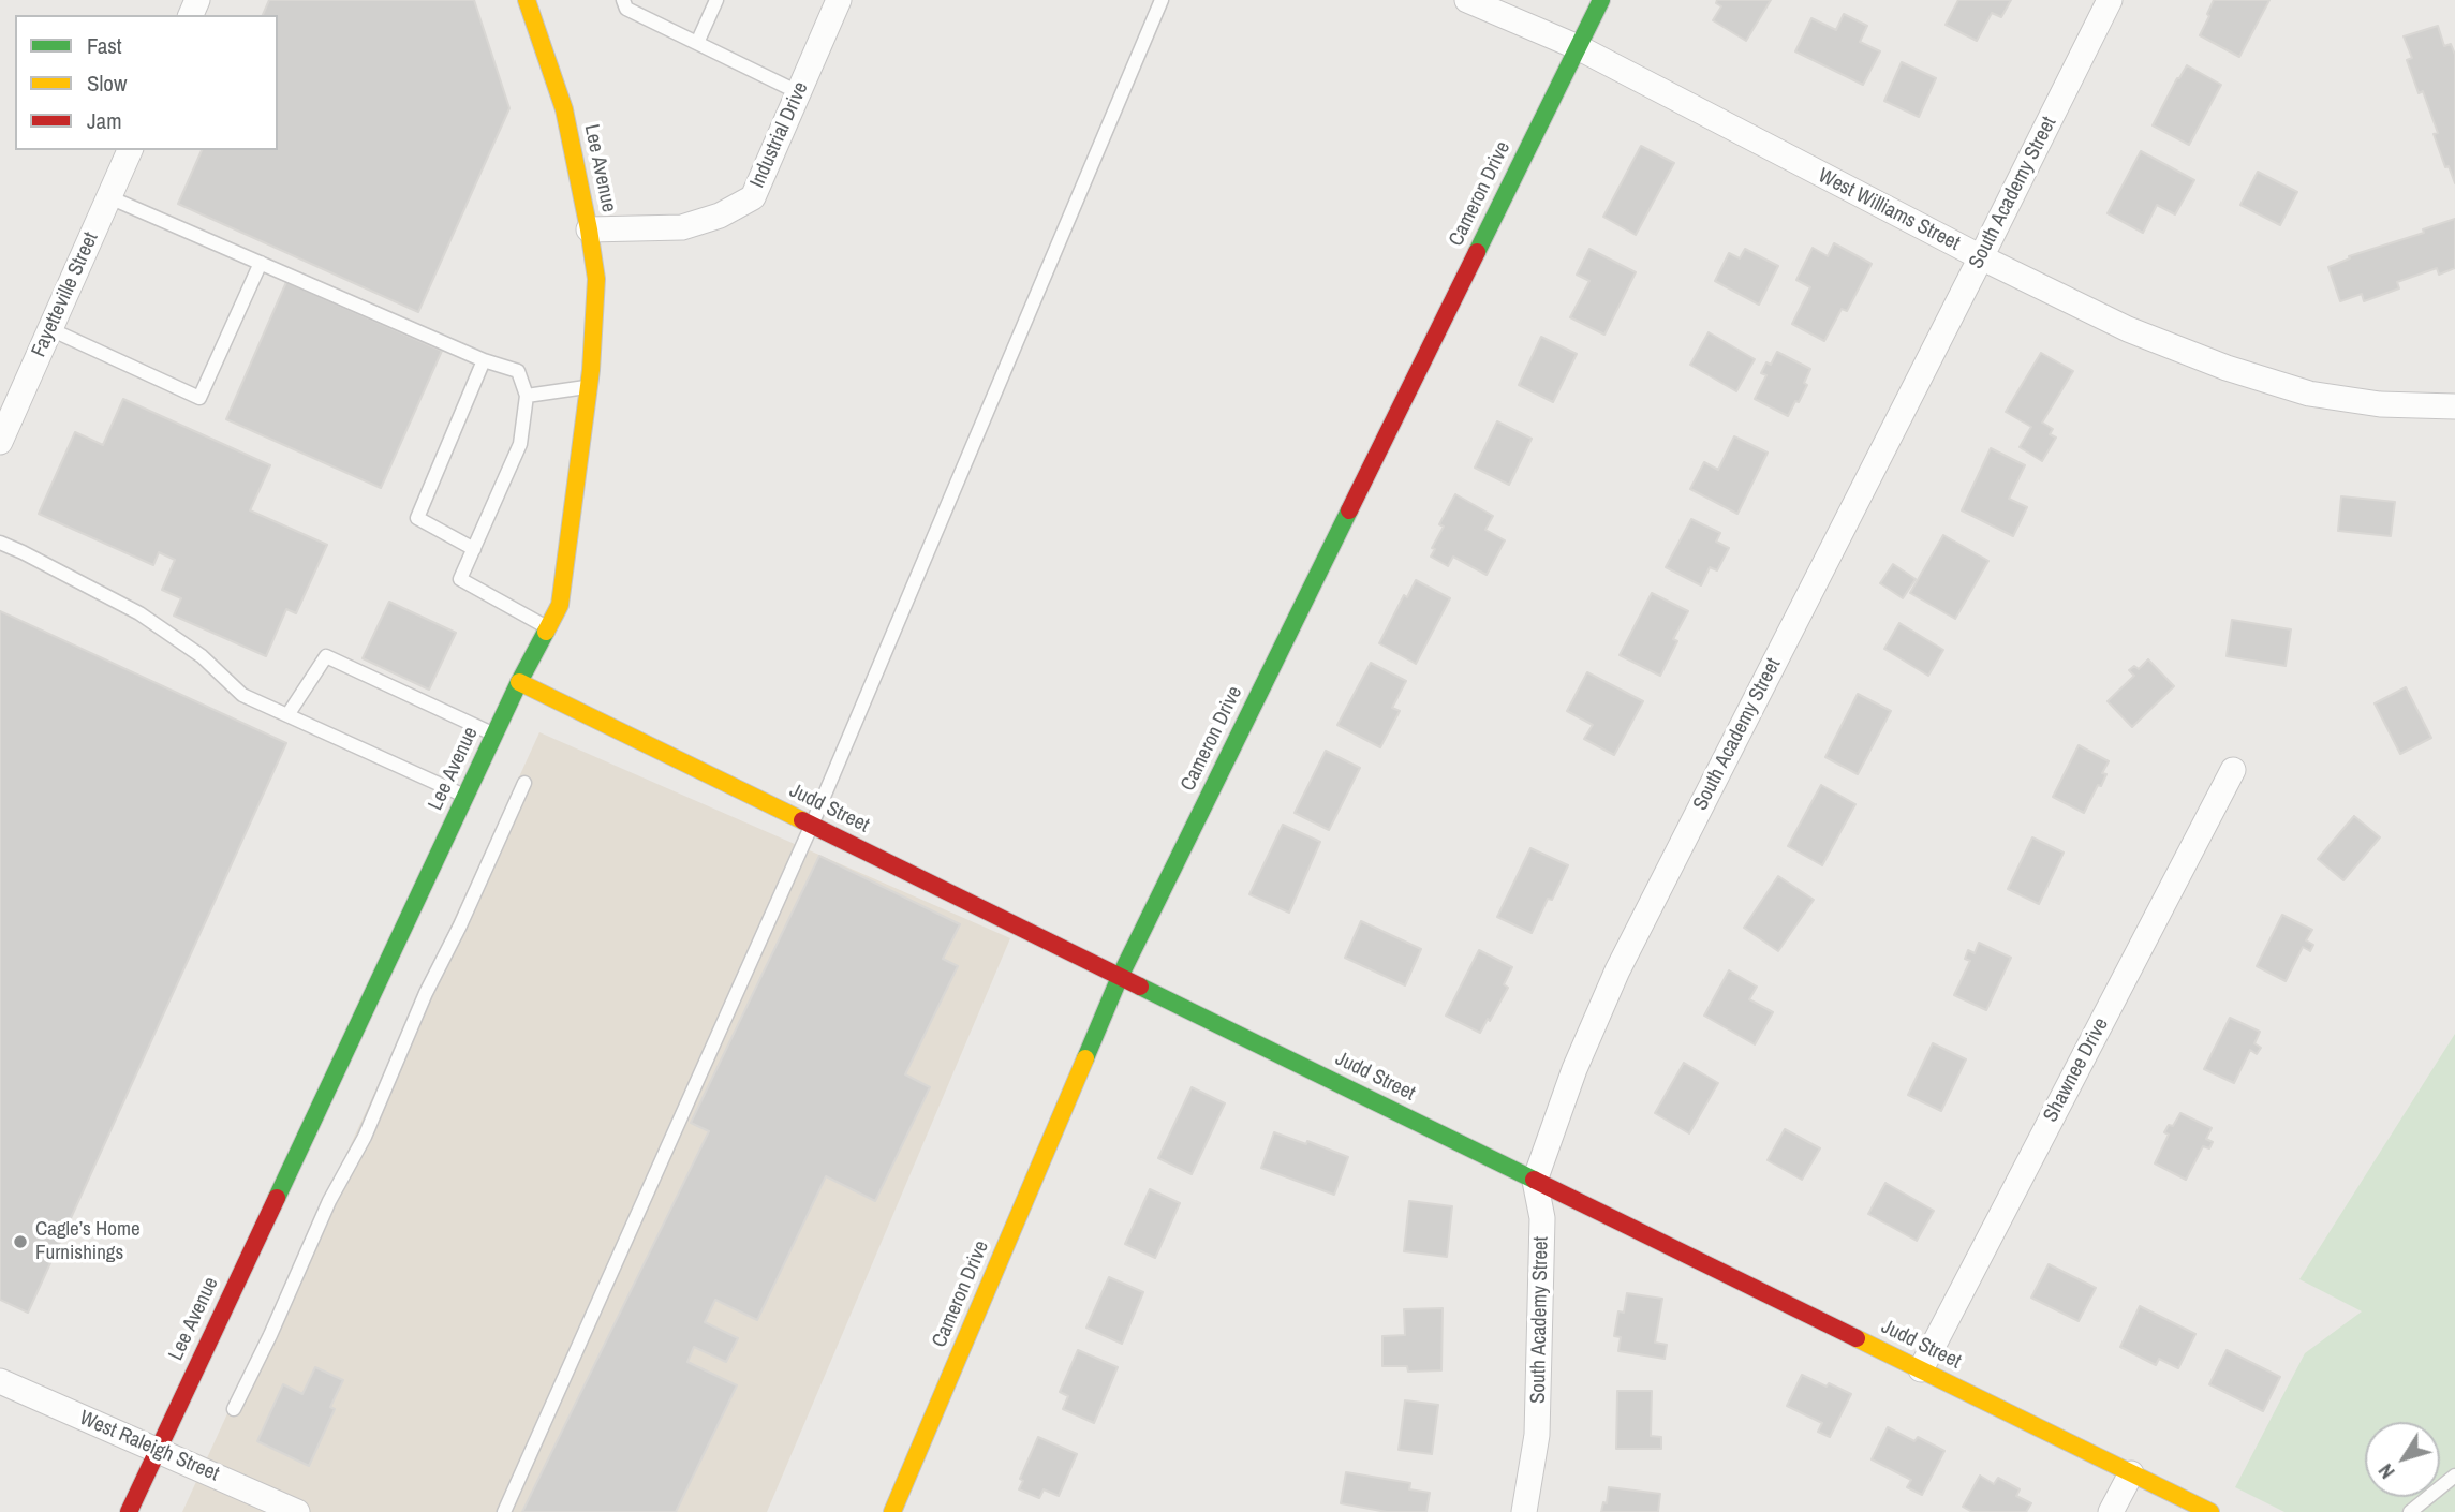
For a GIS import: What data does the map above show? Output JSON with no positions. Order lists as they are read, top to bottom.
{
  "streets": {
    "street": [
      "Industrial Drive",
      "Lee Avenue",
      "South Academy Street",
      "Cameron Drive",
      "West Williams Street",
      "Fayetteville Street",
      "Judd Street",
      "Shawnee Drive",
      "West Raleigh Street"
    ]
  },
  "crossings": [
    ["Industrial Drive", "Lee Avenue"],
    ["Lee Avenue", "Judd Street"],
    ["Lee Avenue", "West Raleigh Street"],
    ["South Academy Street", "West Williams Street"],
    ["South Academy Street", "Judd Street"],
    ["Cameron Drive", "West Williams Street"],
    ["Cameron Drive", "Judd Street"],
    ["Judd Street", "Shawnee Drive"]
  ],
  "places": ["Cagle’s Home Furnishings"],
  "legend": ["Fast", "Slow", "Jam"],
  "north": "bottom left"
}
